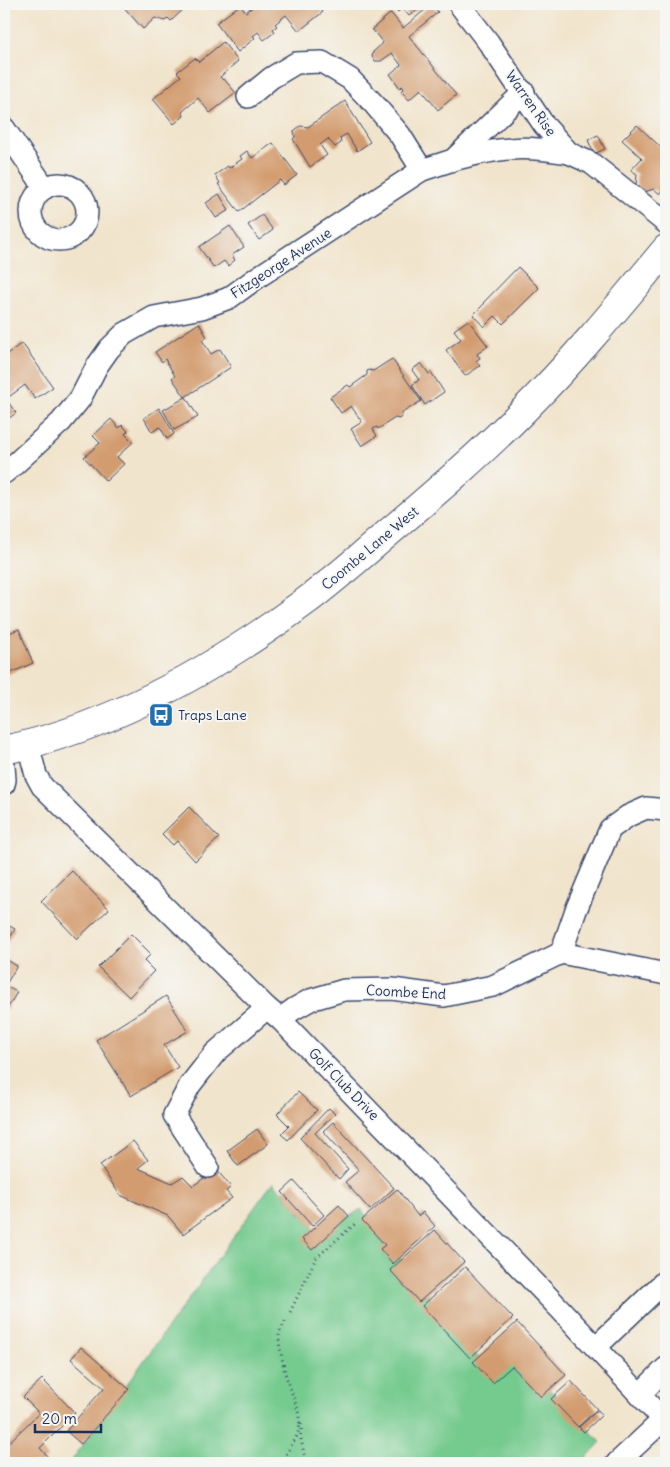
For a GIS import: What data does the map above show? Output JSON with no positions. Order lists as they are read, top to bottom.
{
  "streets": {
    "main road": ["Coombe Lane West"],
    "street": [
      "Warren Rise",
      "Fitzgeorge Avenue",
      "Coombe End",
      "Golf Club Drive"
    ]
  },
  "crossings": [
    ["Warren Rise", "Fitzgeorge Avenue"],
    ["Coombe Lane West", "Golf Club Drive"],
    ["Coombe End", "Golf Club Drive"]
  ],
  "places": {
    "bus stop": ["Traps Lane"]
  },
  "scale_bar": "20 m"
}
